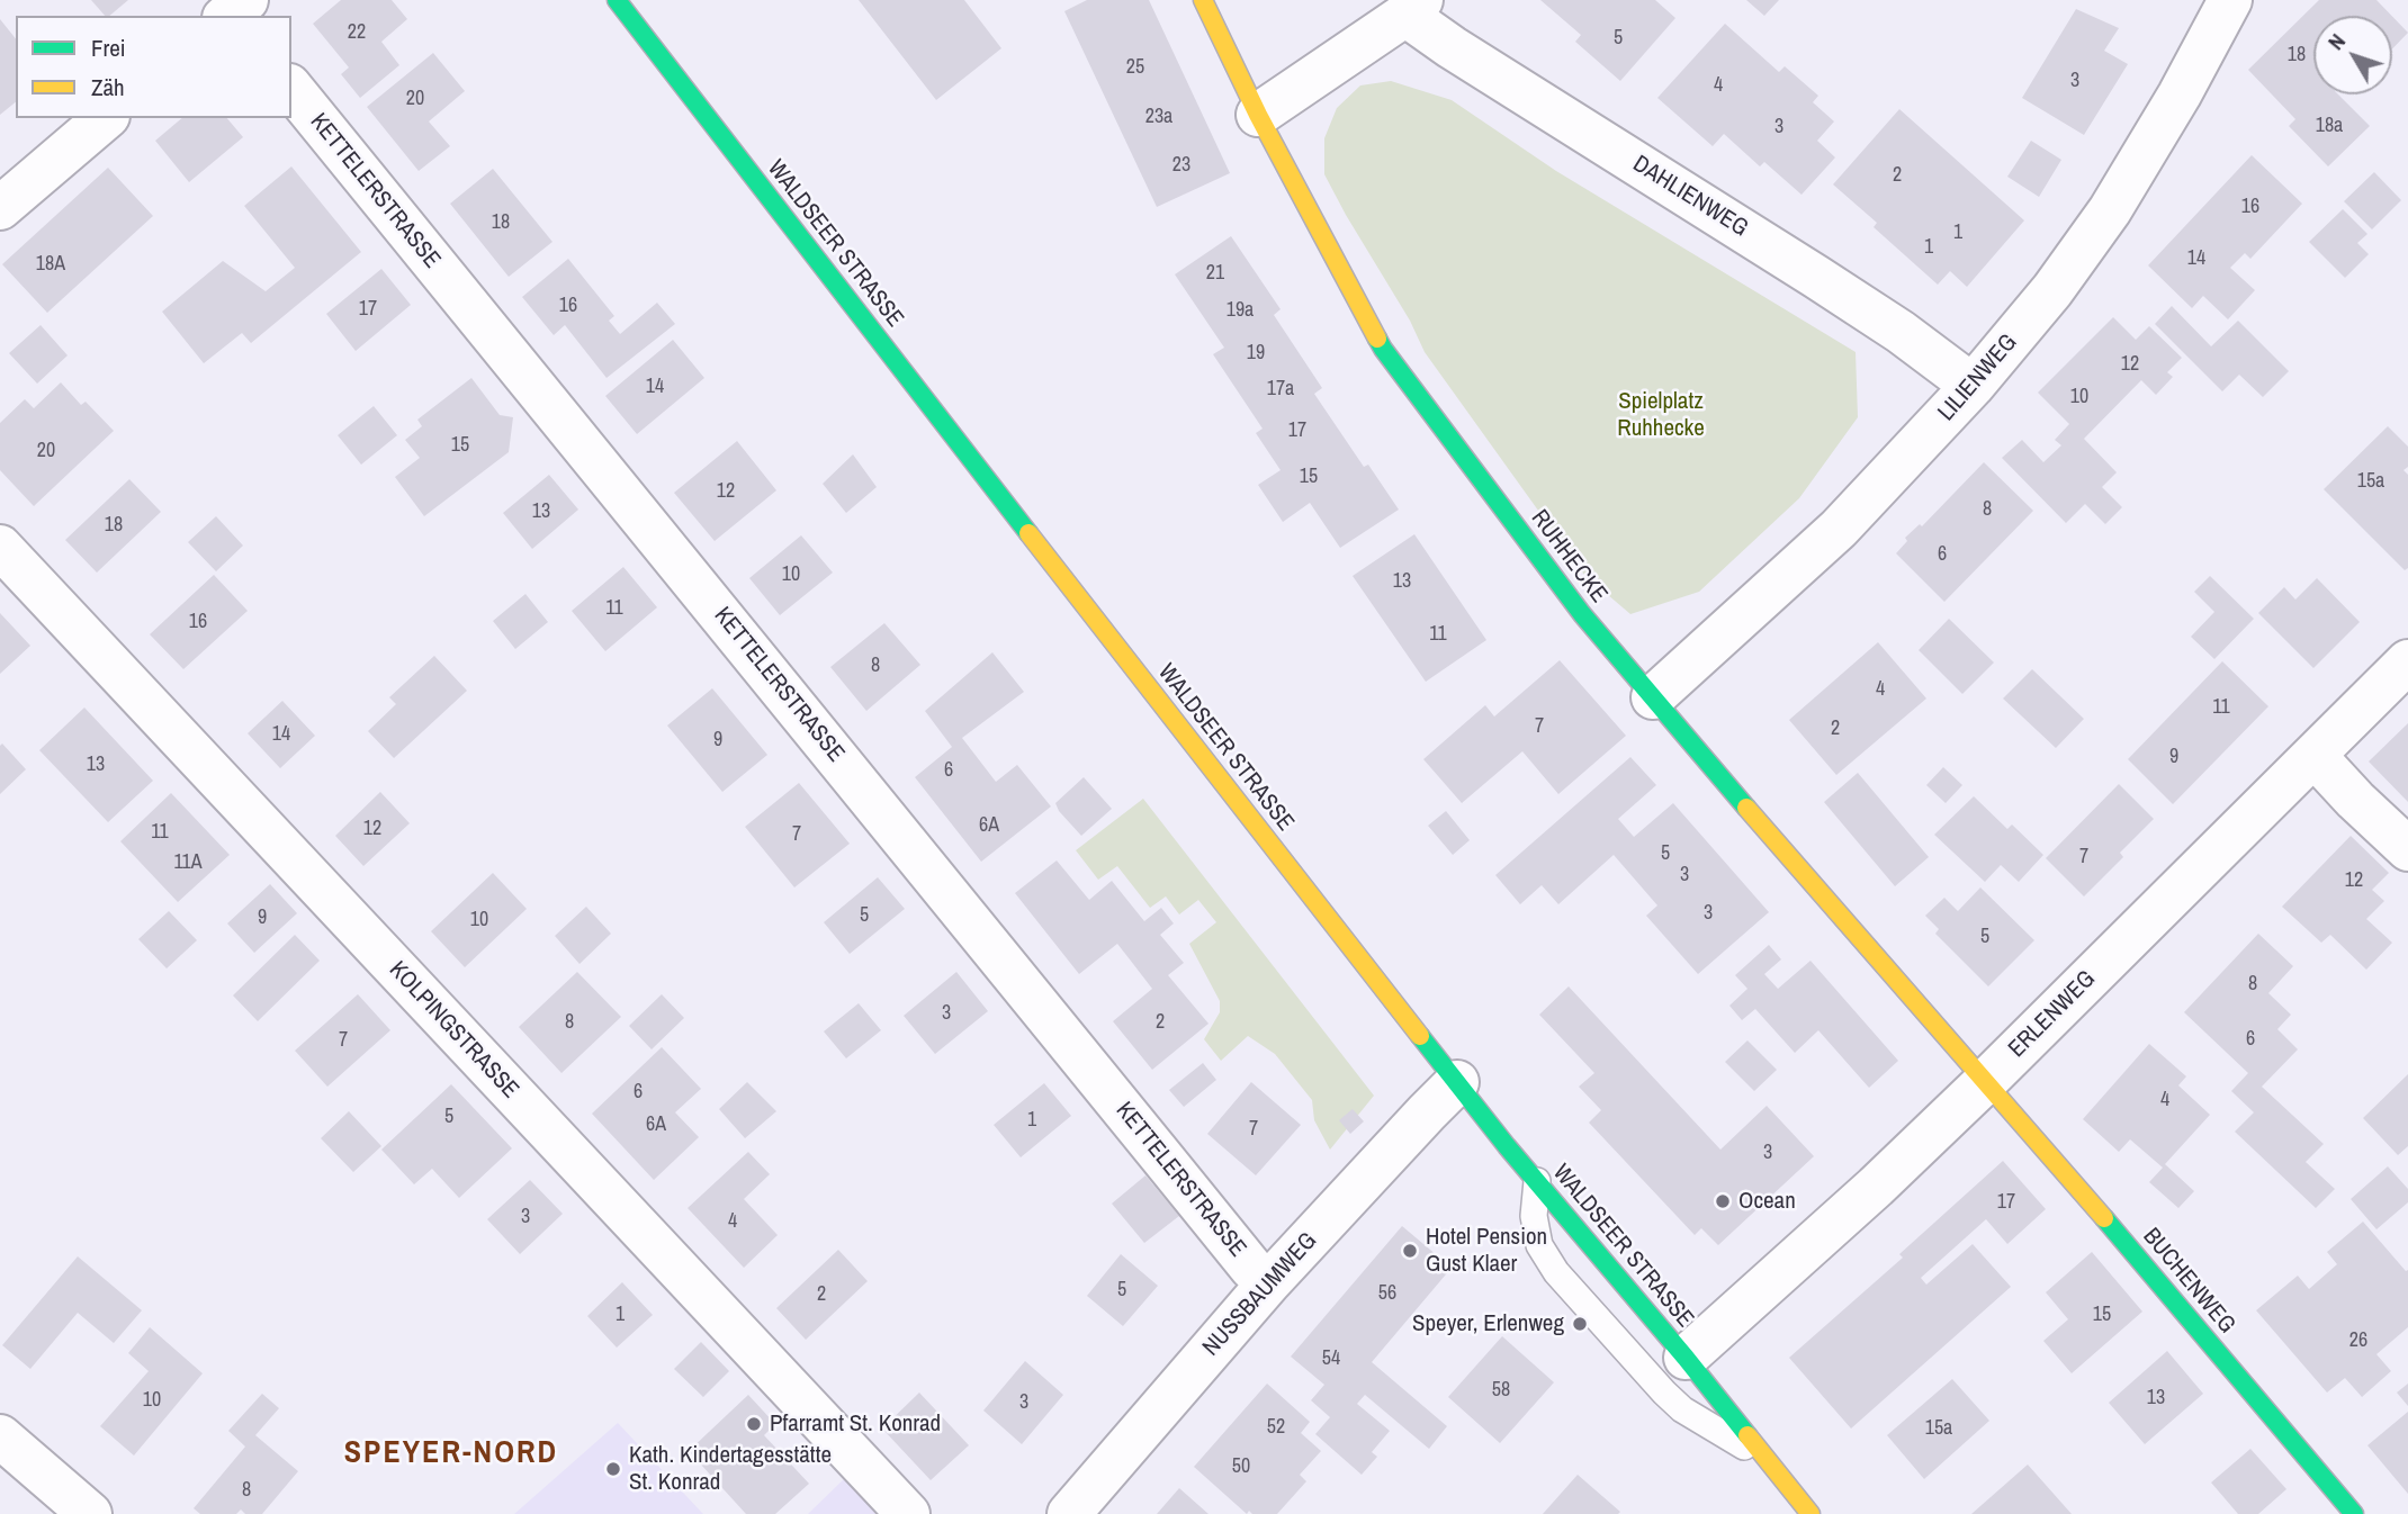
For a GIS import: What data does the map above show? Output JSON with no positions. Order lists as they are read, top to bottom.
{
  "streets": {
    "main road": ["WALDSEER STRASSE", "RUHHECKE", "BUCHENWEG"],
    "street": [
      "KETTELERSTRASSE",
      "DAHLIENWEG",
      "LILIENWEG",
      "ERLENWEG",
      "KOLPINGSTRASSE",
      "NUSSBAUMWEG"
    ]
  },
  "crossings": [
    ["KETTELERSTRASSE", "NUSSBAUMWEG"],
    ["DAHLIENWEG", "LILIENWEG"],
    ["WALDSEER STRASSE", "ERLENWEG"],
    ["WALDSEER STRASSE", "NUSSBAUMWEG"],
    ["LILIENWEG", "RUHHECKE"],
    ["RUHHECKE", "ERLENWEG"],
    ["RUHHECKE", "BUCHENWEG"],
    ["ERLENWEG", "BUCHENWEG"]
  ],
  "districts": ["SPEYER-NORD"],
  "parks": ["Spielplatz Ruhhecke"],
  "places": [
    "Ocean",
    "Hotel Pension Gust Klaer",
    "Speyer, Erlenweg",
    "Pfarramt St. Konrad",
    "Kath. Kindertagesstätte St. Konrad"
  ],
  "house_numbers": [
    "22",
    "5",
    "18",
    "25",
    "3",
    "4",
    "20",
    "23a",
    "18a",
    "3",
    "23",
    "2",
    "16",
    "18",
    "1",
    "1",
    "14",
    "18A",
    "21",
    "16",
    "17",
    "19a",
    "19",
    "12",
    "14",
    "17a",
    "10",
    "17",
    "15",
    "20",
    "15",
    "15a",
    "12",
    "8",
    "13",
    "18",
    "6",
    "10",
    "13",
    "11",
    "16",
    "11",
    "8",
    "4",
    "11",
    "7",
    "2",
    "14",
    "9",
    "9",
    "13",
    "6",
    "6A",
    "12",
    "11",
    "7",
    "5",
    "7",
    "11A",
    "3",
    "12",
    "3",
    "5",
    "9",
    "10",
    "5",
    "8",
    "3",
    "8",
    "2",
    "6",
    "7",
    "6",
    "4",
    "5",
    "1",
    "6A",
    "7",
    "3",
    "17",
    "3",
    "4",
    "5",
    "56",
    "2",
    "1",
    "15",
    "26",
    "54",
    "58",
    "13",
    "10",
    "3",
    "52",
    "15a",
    "50",
    "8"
  ],
  "legend": ["Frei", "Zäh"],
  "north": "top left"
}
